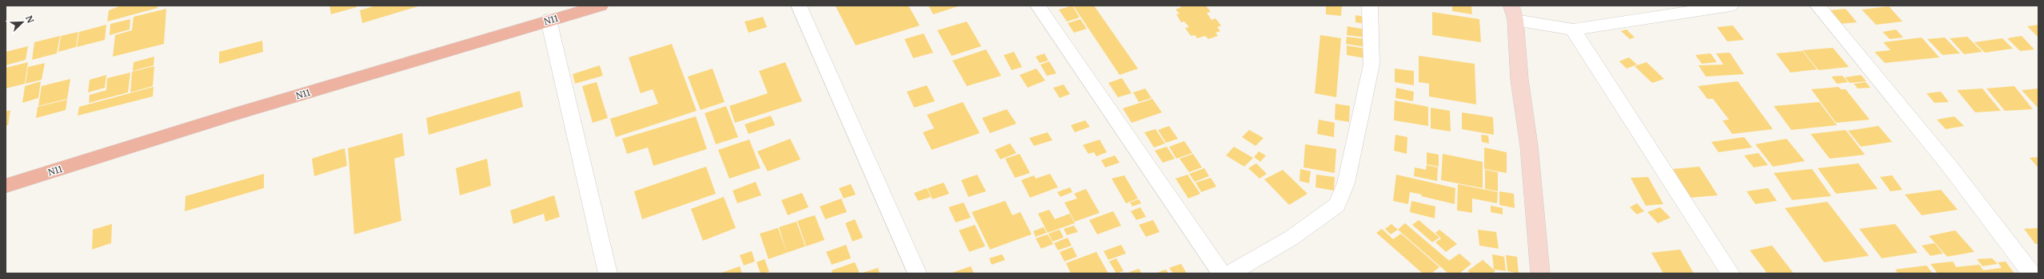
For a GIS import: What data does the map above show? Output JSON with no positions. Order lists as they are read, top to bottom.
{
  "streets": {
    "main road": ["N11"]
  },
  "north": "top right"
}
